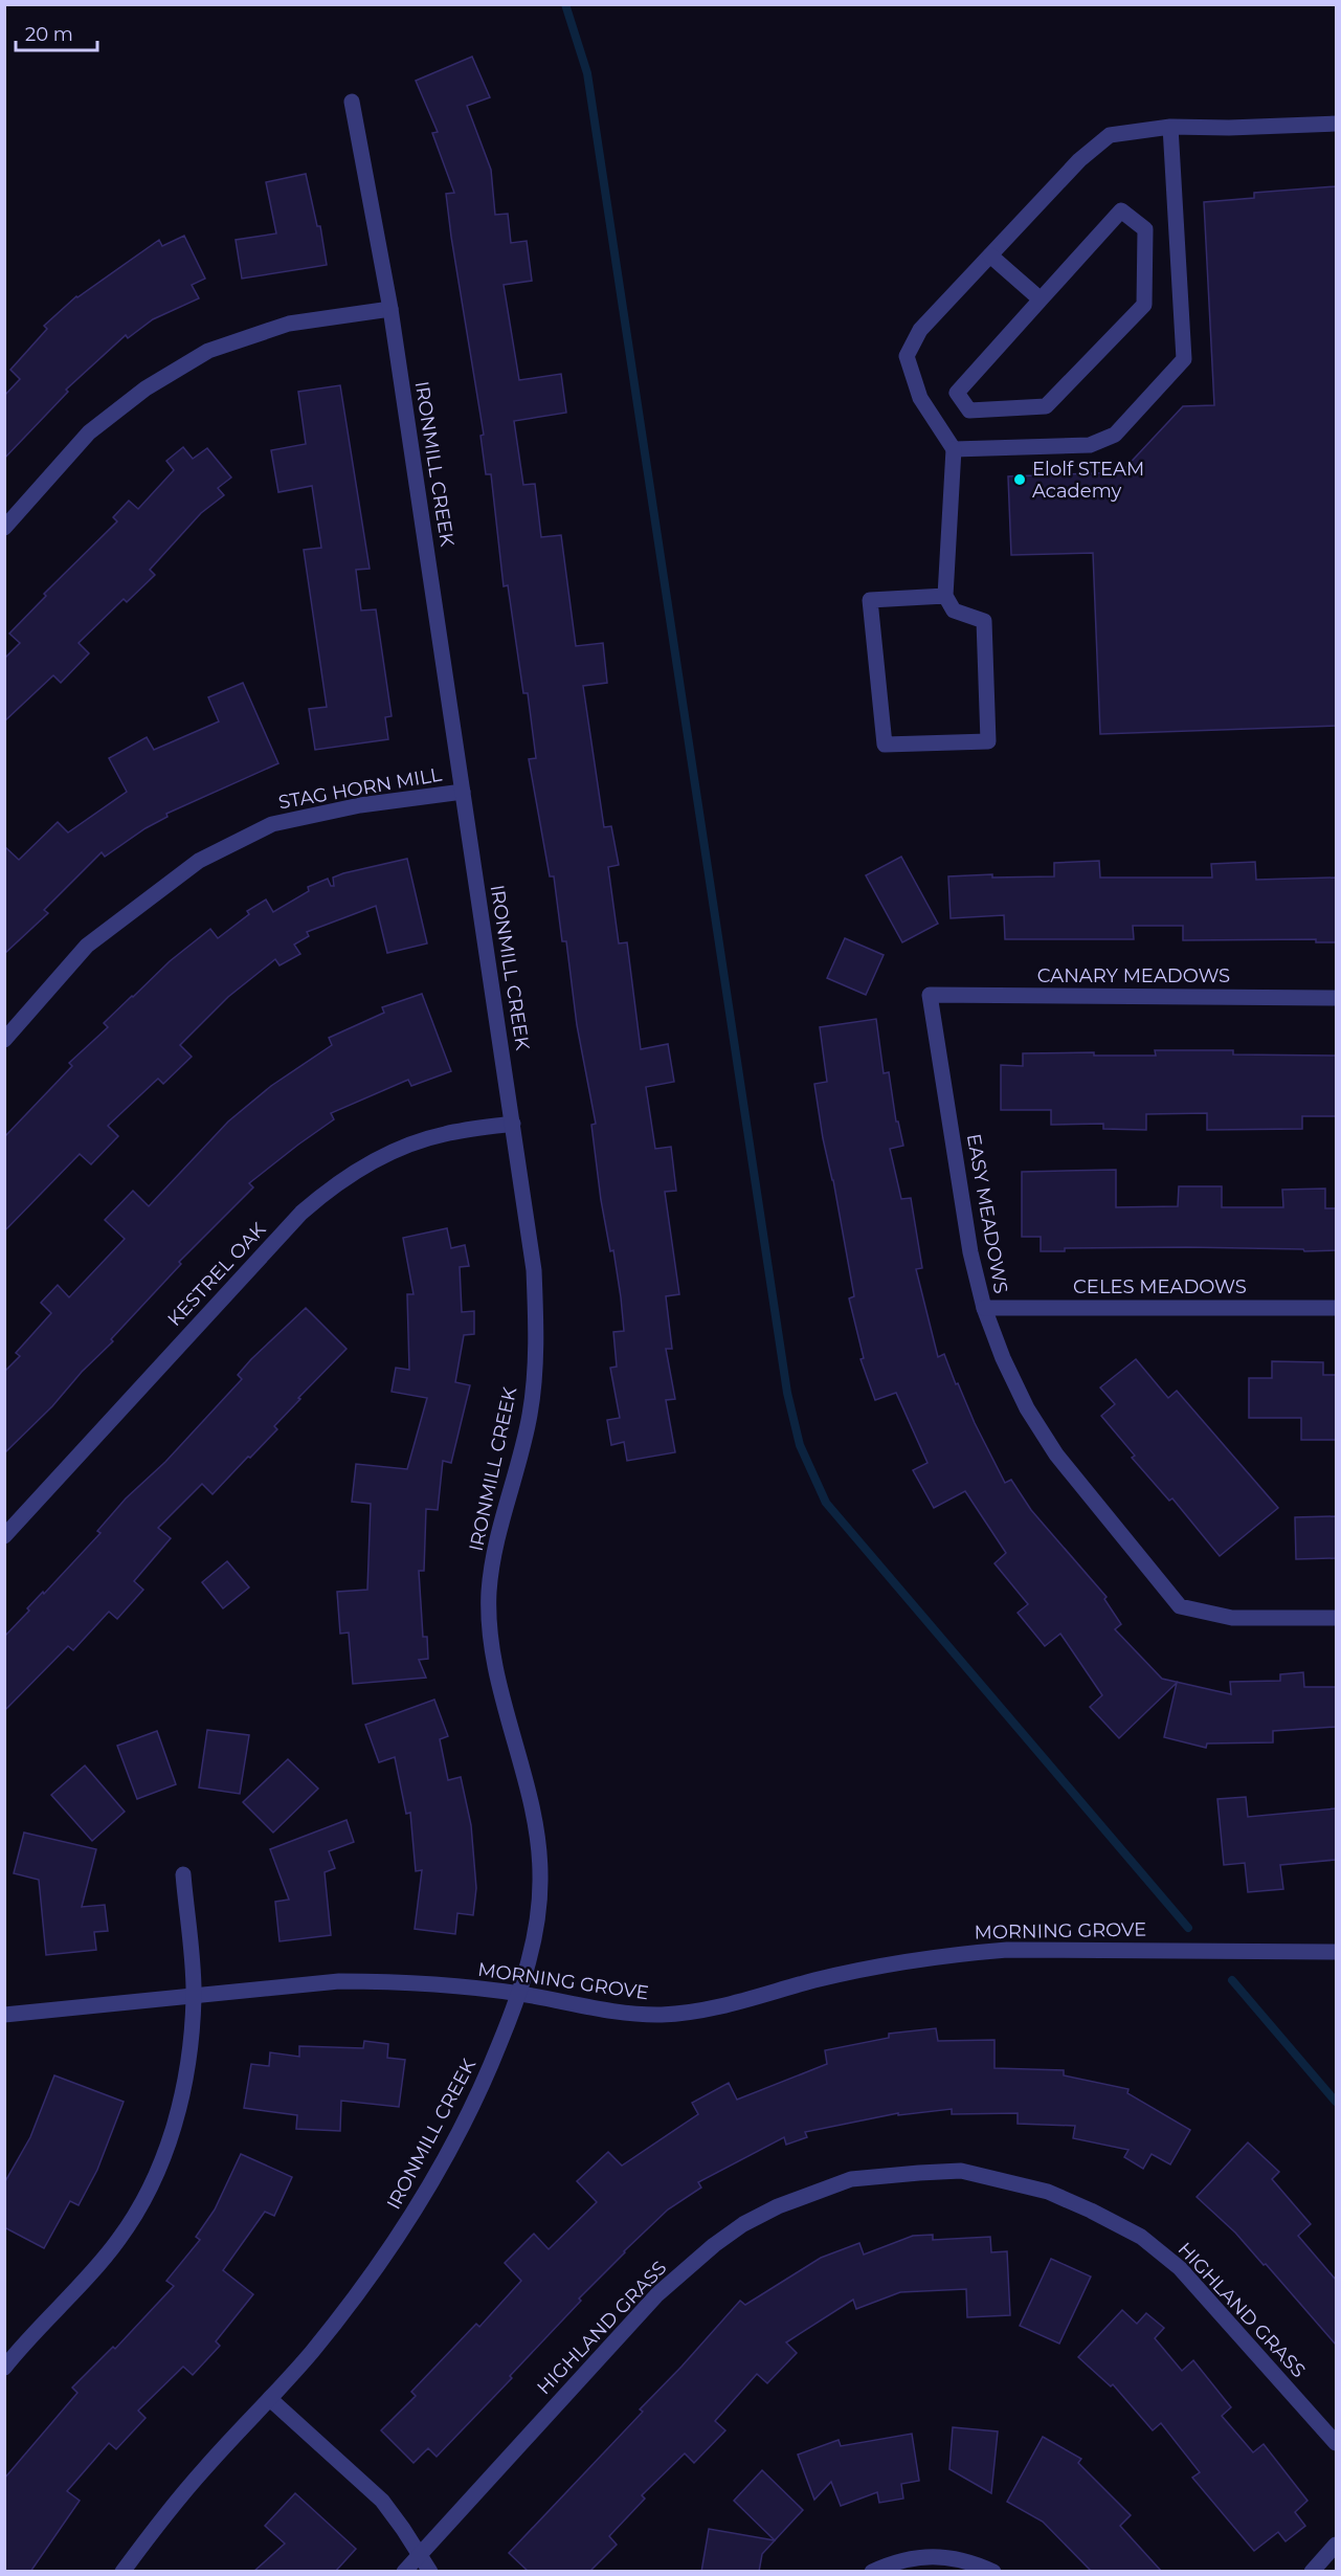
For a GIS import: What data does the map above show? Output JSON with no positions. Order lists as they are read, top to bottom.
{
  "streets": {
    "street": [
      "IRONMILL CREEK",
      "STAG HORN MILL",
      "CANARY MEADOWS",
      "EASY MEADOWS",
      "KESTREL OAK",
      "CELES MEADOWS",
      "MORNING GROVE",
      "HIGHLAND GRASS"
    ]
  },
  "crossings": [
    ["IRONMILL CREEK", "STAG HORN MILL"],
    ["IRONMILL CREEK", "KESTREL OAK"],
    ["IRONMILL CREEK", "MORNING GROVE"],
    ["CANARY MEADOWS", "EASY MEADOWS"],
    ["EASY MEADOWS", "CELES MEADOWS"]
  ],
  "places": ["Elolf STEAM Academy"],
  "scale_bar": "20 m"
}
